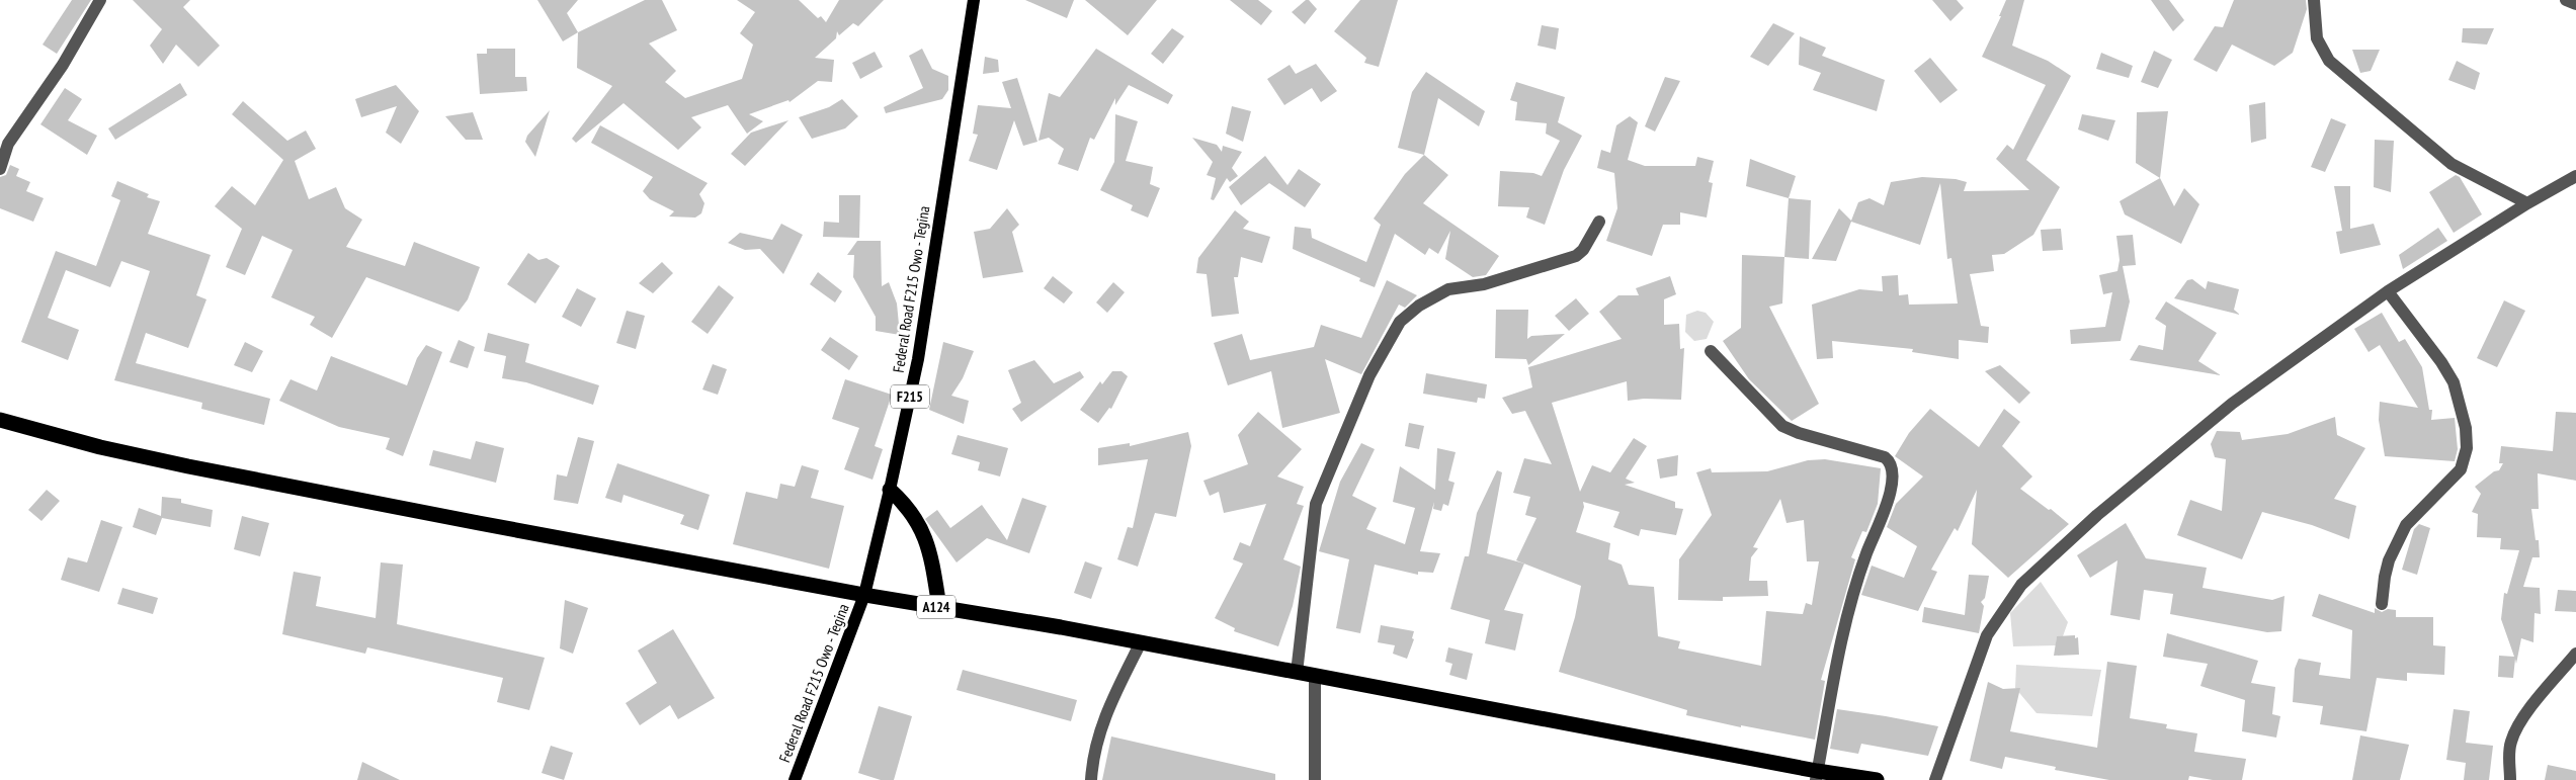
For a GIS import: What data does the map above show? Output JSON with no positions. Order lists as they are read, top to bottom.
{
  "streets": {
    "highway": ["A124"],
    "main road": ["Federal Road F215 Owo - Tegina", "F215"]
  },
  "crossings": [
    ["Federal Road F215 Owo - Tegina", "A124"]
  ]
}
